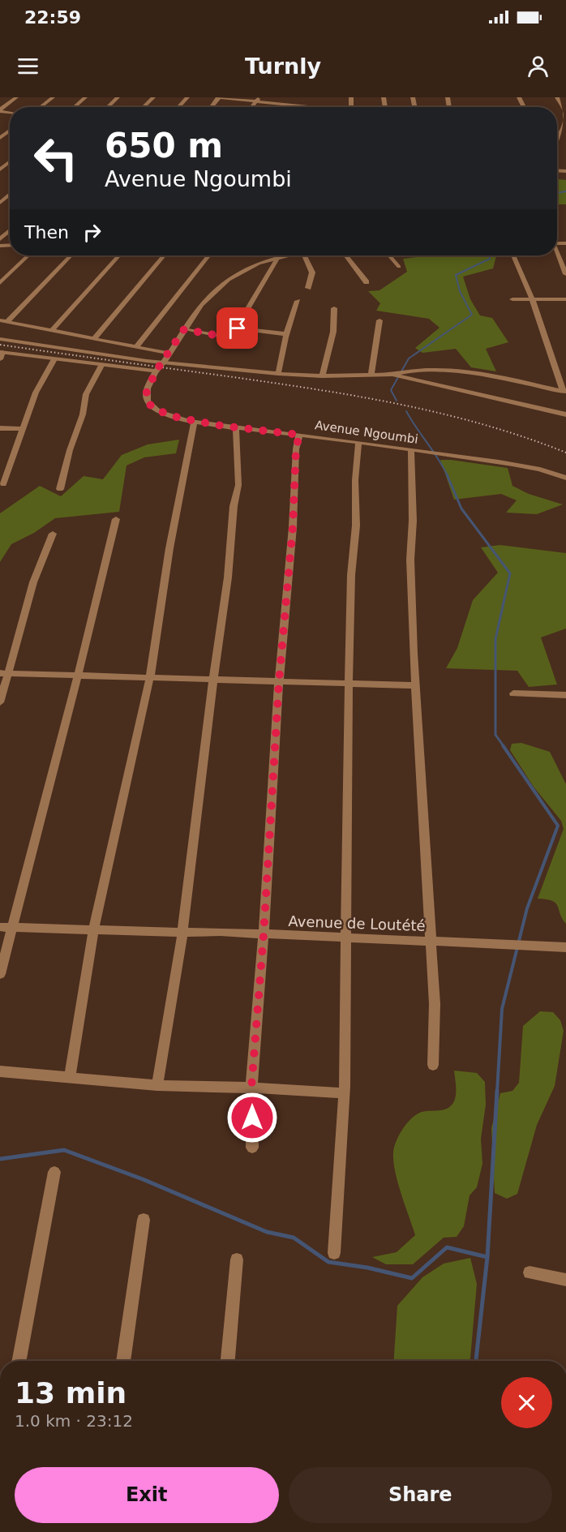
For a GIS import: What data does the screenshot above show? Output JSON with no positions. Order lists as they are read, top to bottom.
{
  "streets": {
    "street": ["Avenue Ngoumbi", "Avenue de Loutété"]
  },
  "page": {
    "status": "22:59",
    "header": "Turnly",
    "turn": ["650 m", "Avenue Ngoumbi"],
    "then": "Then",
    "heading": ["13 min", "1.0 km · 23:12"],
    "buttons": ["Exit", "Share"]
  }
}
